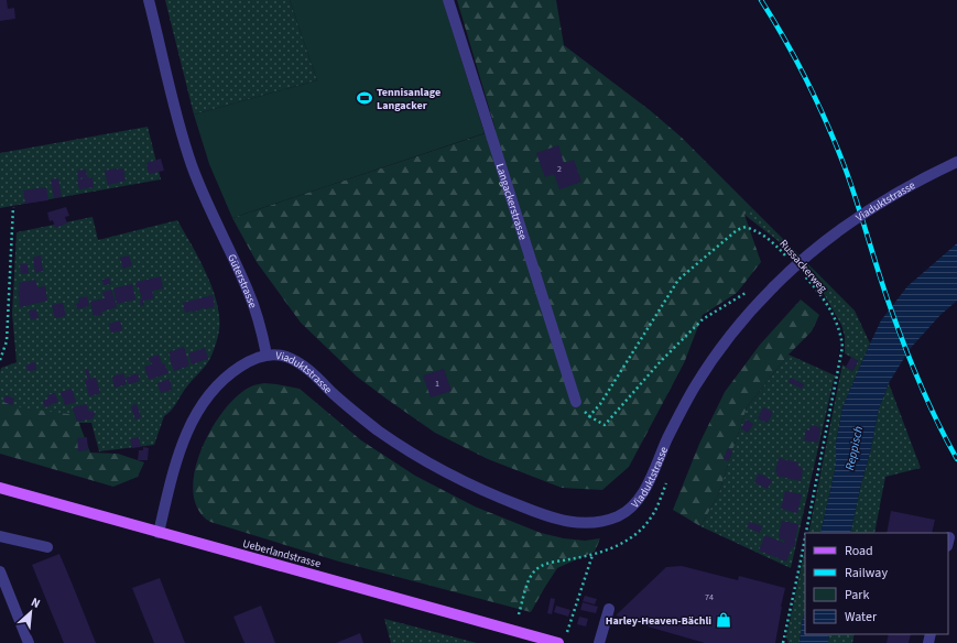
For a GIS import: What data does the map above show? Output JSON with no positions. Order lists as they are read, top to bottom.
{
  "streets": {
    "main road": ["Ueberlandstrasse"],
    "street": ["Viaduktstrasse", "Langackerstrasse", "Güterstrasse"],
    "path": ["Russackerweg"]
  },
  "crossings": [
    ["Viaduktstrasse", "Güterstrasse"]
  ],
  "water": ["Reppisch"],
  "places": {
    "sports": ["Tennisanlage Langacker"],
    "shop": ["Harley-Heaven-Bächli"]
  },
  "house_numbers": ["2", "1", "74"],
  "legend": [
    "Road",
    "Railway",
    "Park",
    "Water"
  ],
  "north": "top right"
}
